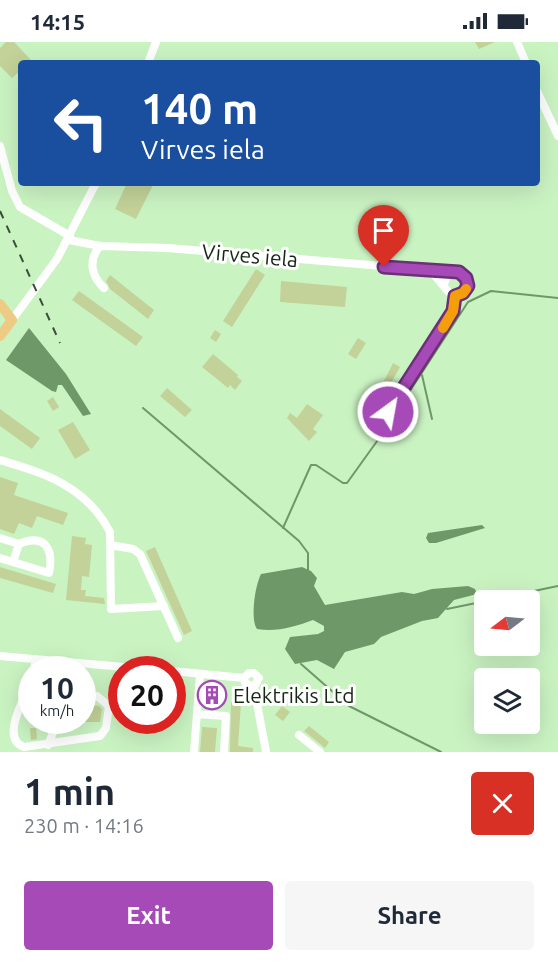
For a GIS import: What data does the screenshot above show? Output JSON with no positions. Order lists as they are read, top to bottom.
{
  "streets": {
    "street": ["Virves iela"]
  },
  "places": {
    "building": ["Elektrikis Ltd"]
  },
  "north": "left",
  "page": {
    "status": "14:15",
    "turn": ["140 m", "Virves iela"],
    "speed": "10 km/h",
    "limit": "20",
    "heading": ["1 min", "230 m · 14:16"],
    "buttons": ["Exit", "Share"]
  }
}
